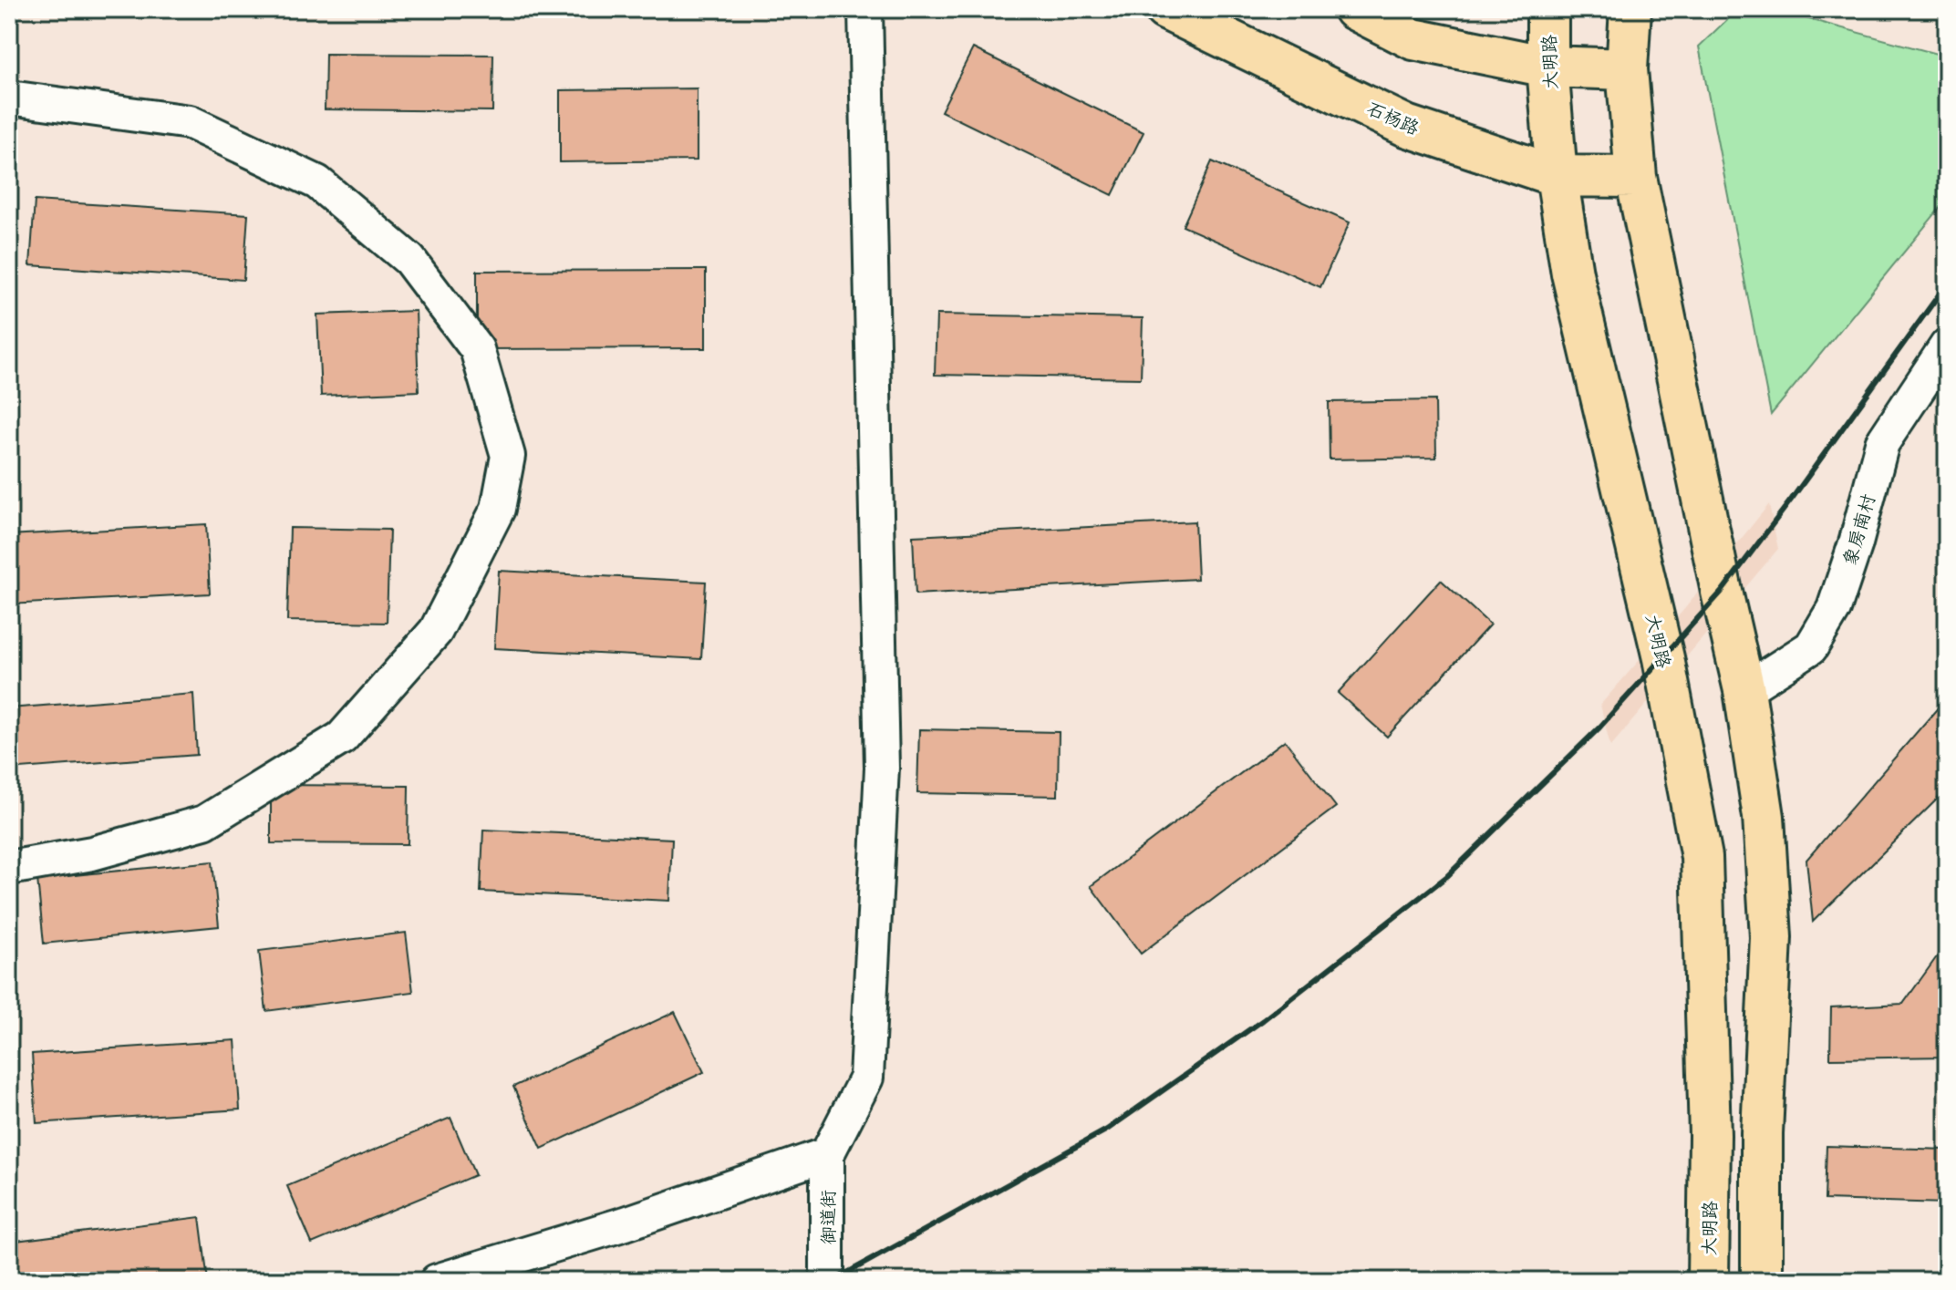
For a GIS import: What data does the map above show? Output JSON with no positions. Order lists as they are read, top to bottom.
{
  "streets": {
    "main road": ["大明路", "石杨路"],
    "street": ["象房南村", "御道街"]
  },
  "crossings": [
    ["大明路", "石杨路"]
  ]
}
